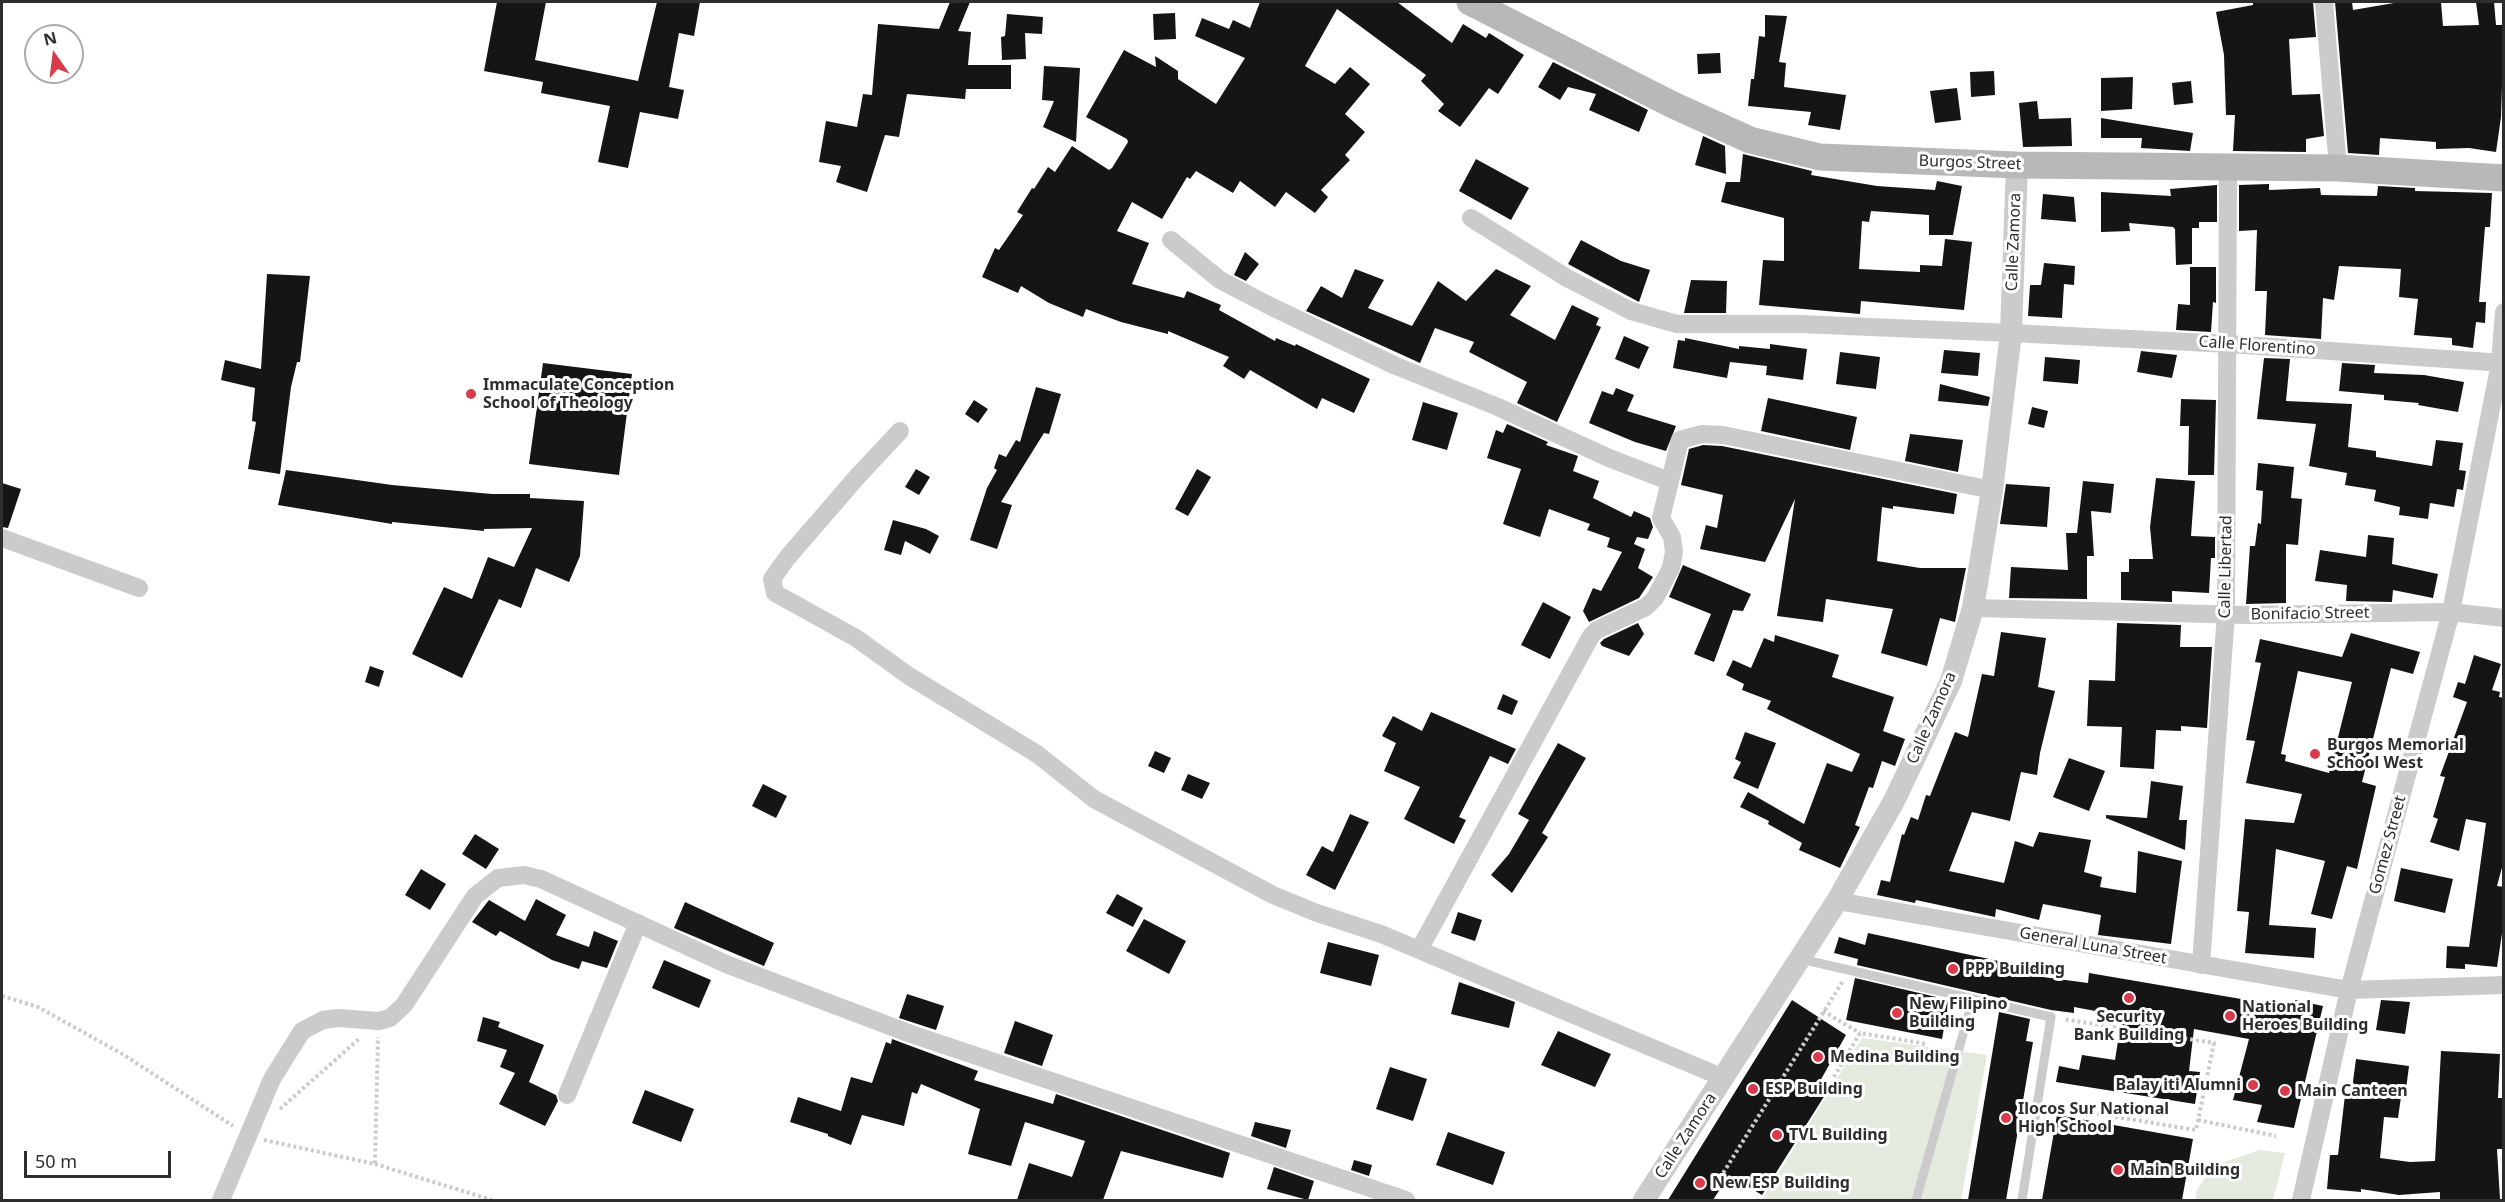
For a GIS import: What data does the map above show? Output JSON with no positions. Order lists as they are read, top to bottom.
{
  "streets": {
    "main road": ["Burgos Street"],
    "street": [
      "Calle Zamora",
      "Calle Florentino",
      "Calle Libertad",
      "Bonifacio Street",
      "Gomez Street",
      "General Luna Street"
    ]
  },
  "crossings": [
    ["Burgos Street", "Calle Zamora"],
    ["Burgos Street", "Calle Libertad"],
    ["Calle Zamora", "Calle Florentino"],
    ["Calle Zamora", "Bonifacio Street"],
    ["Calle Zamora", "General Luna Street"],
    ["Calle Florentino", "Calle Libertad"],
    ["Calle Florentino", "Gomez Street"],
    ["Calle Libertad", "Bonifacio Street"],
    ["Calle Libertad", "General Luna Street"],
    ["Bonifacio Street", "Gomez Street"],
    ["Gomez Street", "General Luna Street"]
  ],
  "places": [
    "Immaculate Conception School of Theology",
    "Burgos Memorial School West",
    "PPP Building",
    "Security Bank Building",
    "New Filipino Building",
    "National Heroes Building",
    "Medina Building",
    "Balay iti Alumni",
    "ESP Building",
    "Main Canteen",
    "Ilocos Sur National High School",
    "TVL Building",
    "Main Building",
    "New ESP Building"
  ],
  "scale_bar": "50 m",
  "north": "top"
}
